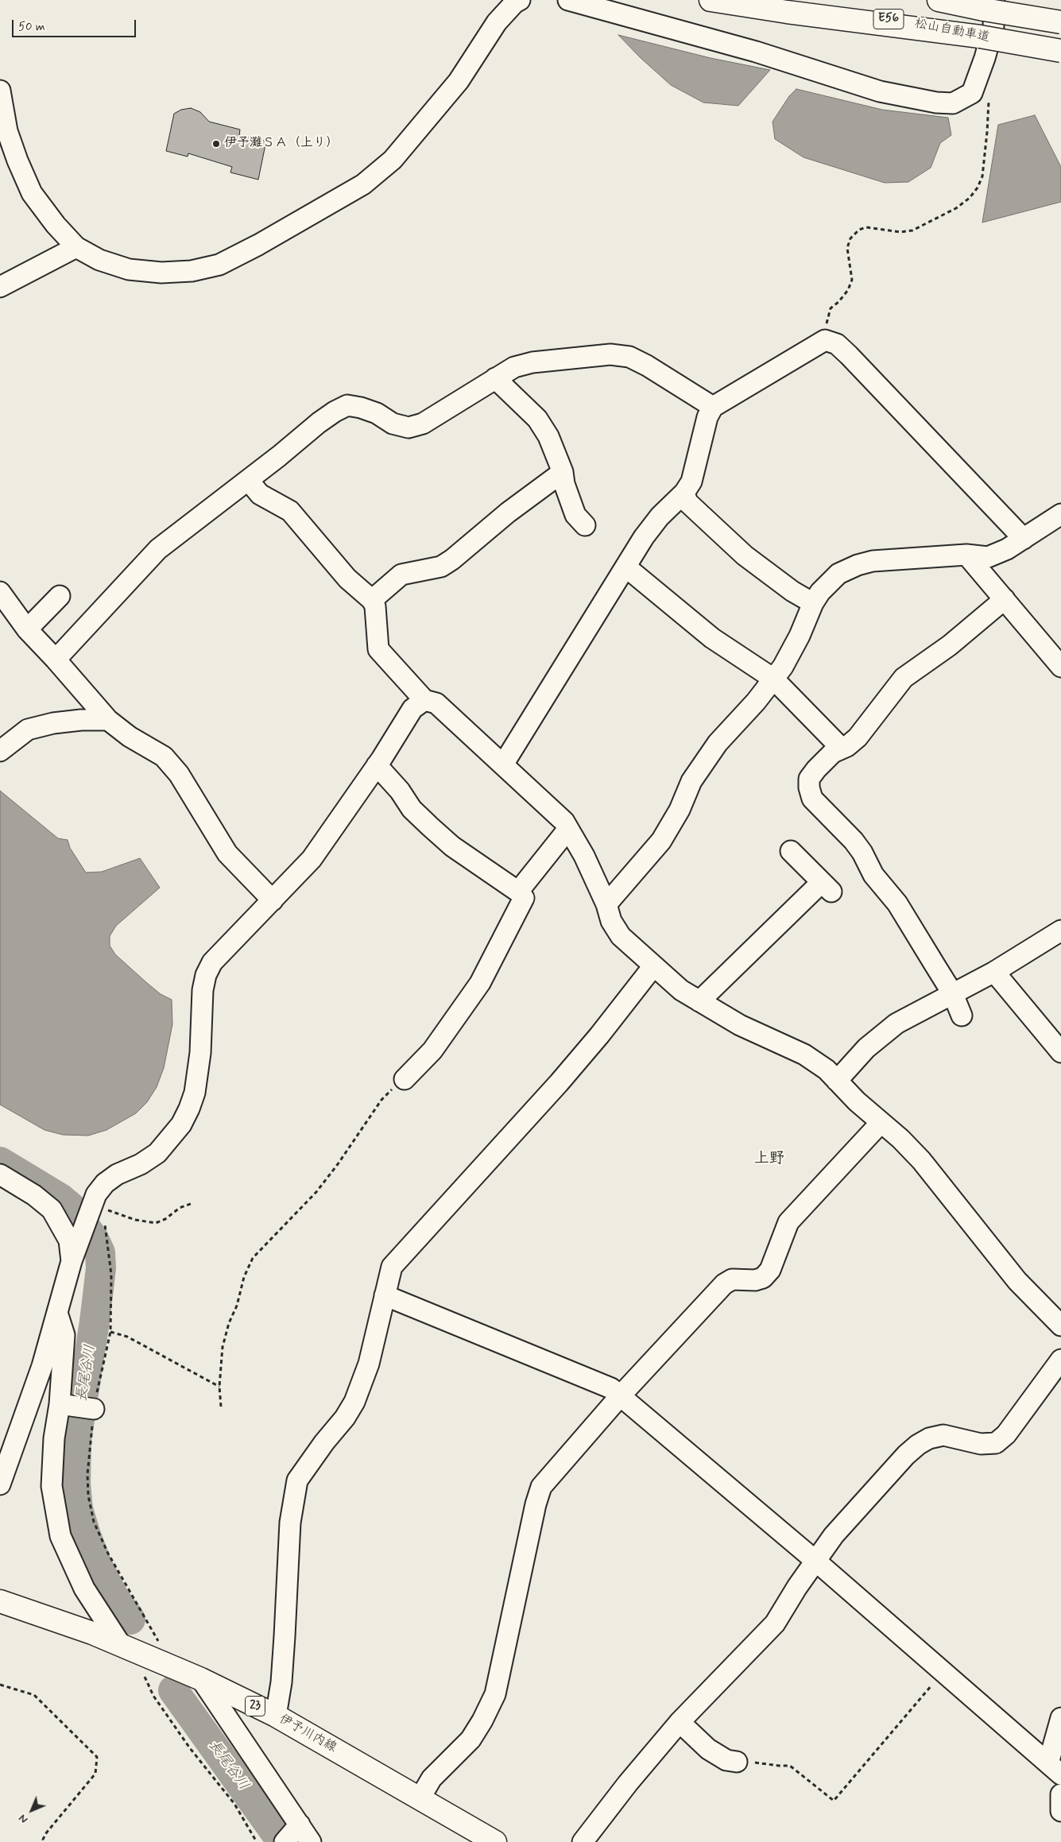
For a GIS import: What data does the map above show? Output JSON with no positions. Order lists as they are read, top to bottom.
{
  "streets": {
    "main road": [
      "E56",
      "松山自動車道",
      "23",
      "伊予川内線"
    ]
  },
  "districts": ["上野"],
  "water": ["長尾谷川"],
  "places": ["伊予灘ＳＡ（上り）"],
  "scale_bar": "50 m",
  "north": "bottom left"
}
